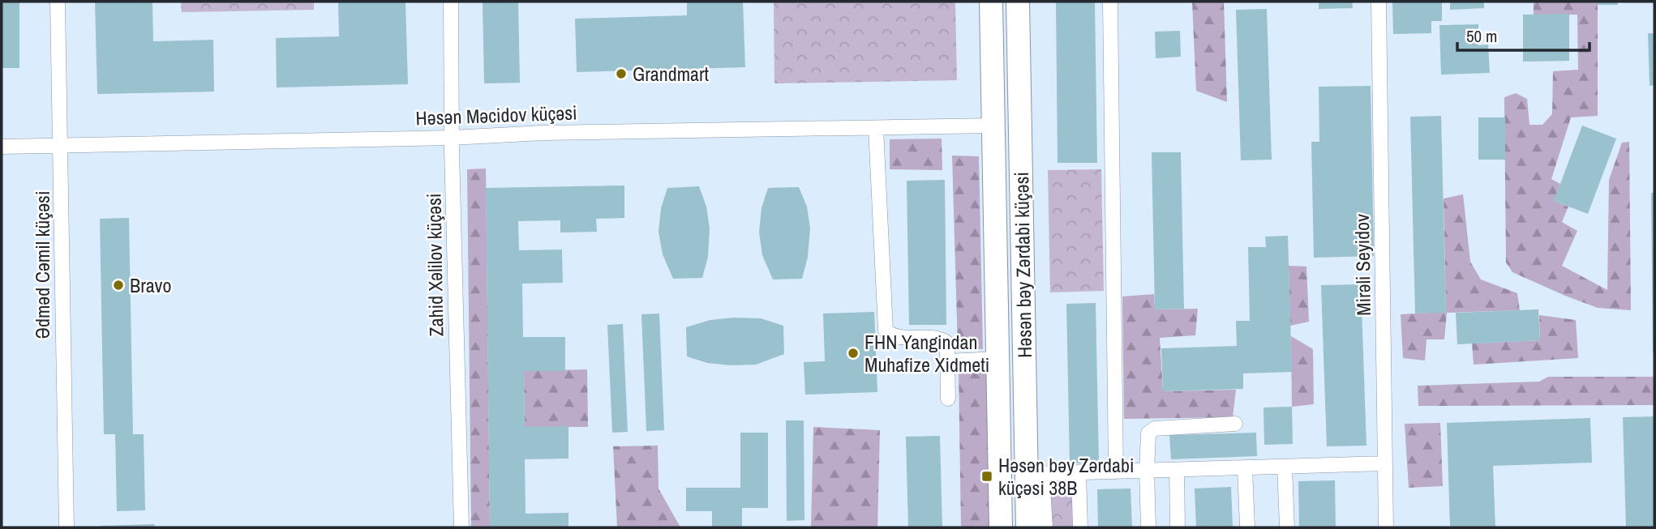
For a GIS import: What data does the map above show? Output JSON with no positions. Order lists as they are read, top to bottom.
{
  "streets": {
    "main road": ["Həsən bəy Zərdabi küçəsi"],
    "street": [
      "Həsən Məcidov küçəsi",
      "Ədməd Cəmil küçəsi",
      "Zahid Xəlilov küçəsi",
      "Mirəli Seyidov"
    ]
  },
  "crossings": [
    ["Həsən Məcidov küçəsi", "Ədməd Cəmil küçəsi"],
    ["Həsən Məcidov küçəsi", "Zahid Xəlilov küçəsi"],
    ["Həsən Məcidov küçəsi", "Həsən bəy Zərdabi küçəsi"]
  ],
  "places": {
    "other": ["Grandmart", "Bravo", "FHN Yangindan Muhafize Xidmeti"],
    "transit": ["Həsən bəy Zərdabi küçəsi 38B"]
  },
  "scale_bar": "50 m"
}
